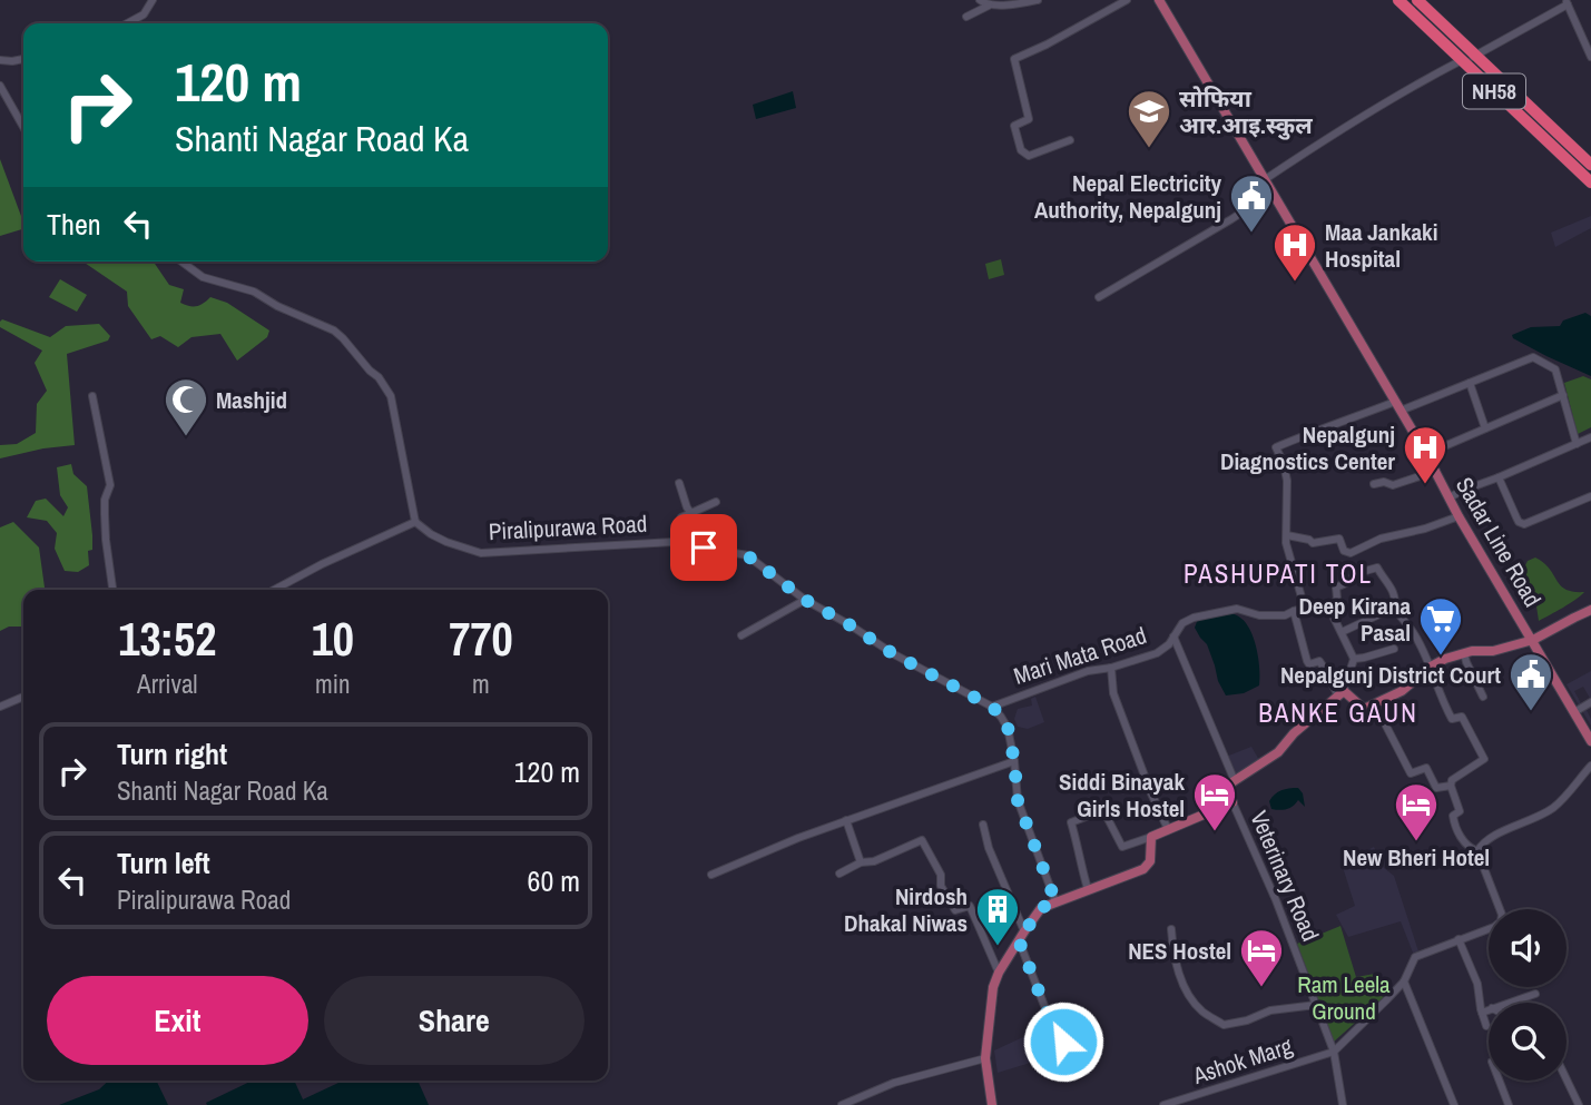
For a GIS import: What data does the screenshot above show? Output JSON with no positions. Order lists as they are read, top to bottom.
{
  "streets": {
    "highway": ["NH58"],
    "main road": ["Sadar Line Road"],
    "street": [
      "Piralipurawa Road",
      "Mari Mata Road",
      "Veterinary Road",
      "Ashok Marg"
    ]
  },
  "crossings": [
    ["Piralipurawa Road", "Mari Mata Road"],
    ["Veterinary Road", "Ashok Marg"]
  ],
  "districts": ["PASHUPATI TOL", "BANKE GAUN"],
  "parks": ["Ram Leela Ground"],
  "places": {
    "school or university": ["साेफिया आर.आइ.स्कुल"],
    "public building": ["Nepal Electricity Authority, Nepalgunj", "Nepalgunj District Court"],
    "hospital": ["Maa Jankaki Hospital", "Nepalgunj Diagnostics Center"],
    "mosque": ["Mashjid"],
    "supermarket": ["Deep Kirana Pasal"],
    "hotel": ["Siddi Binayak Girls Hostel", "New Bheri Hotel", "NES Hostel"],
    "building": ["Nirdosh Dhakal Niwas"]
  },
  "page": {
    "turn": ["120 m", "Shanti Nagar Road Ka"],
    "then": "Then",
    "eta": [
      "13:52",
      "Arrival",
      "10",
      "min",
      "770",
      "m"
    ],
    "list": [
      {
        "name": "Turn right",
        "note": "Shanti Nagar Road Ka",
        "value": "120 m"
      },
      {
        "name": "Turn left",
        "note": "Piralipurawa Road",
        "value": "60 m"
      }
    ],
    "buttons": ["Exit", "Share"]
  }
}
